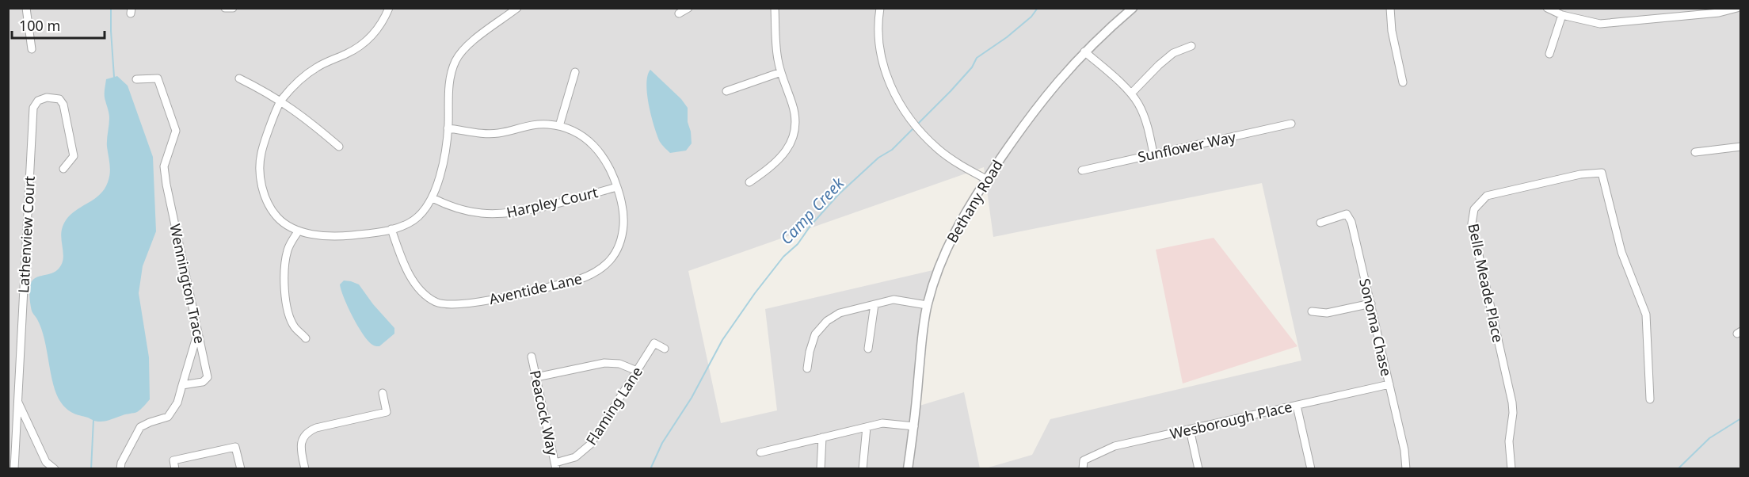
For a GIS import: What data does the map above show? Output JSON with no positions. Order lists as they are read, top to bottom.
{
  "streets": {
    "street": [
      "Sunflower Way",
      "Bethany Road",
      "Harpley Court",
      "Lathenview Court",
      "Belle Meade Place",
      "Wennington Trace",
      "Aventide Lane",
      "Sonoma Chase",
      "Flaming Lane",
      "Peacock Way",
      "Wesborough Place"
    ]
  },
  "crossings": [
    ["Harpley Court", "Aventide Lane"],
    ["Sonoma Chase", "Wesborough Place"],
    ["Flaming Lane", "Peacock Way"]
  ],
  "water": ["Camp Creek"],
  "scale_bar": "100 m"
}
